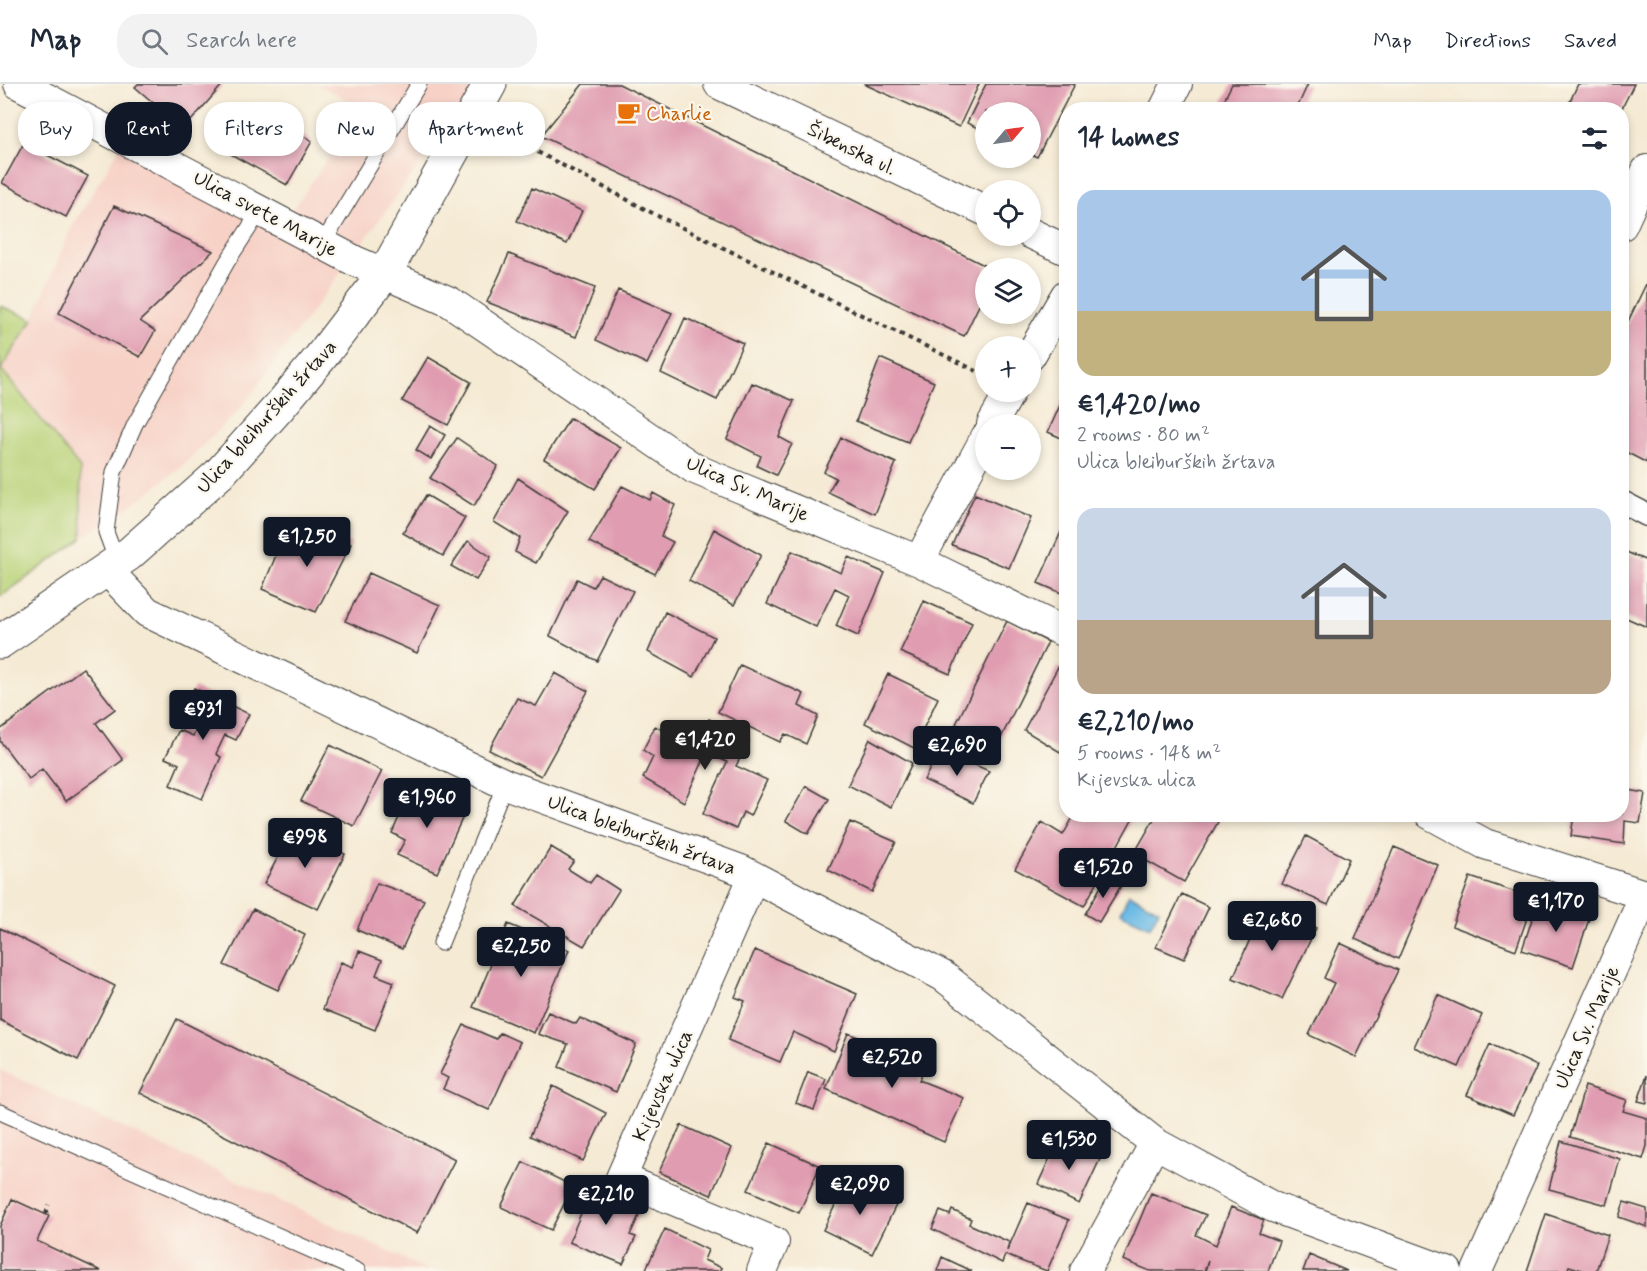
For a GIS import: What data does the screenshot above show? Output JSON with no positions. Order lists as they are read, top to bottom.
{
  "streets": {
    "street": [
      "Šibenska ul.",
      "Ulica svete Marije",
      "Ulica bleiburških žrtava",
      "Ulica Sv. Marije",
      "Kijevska ulica"
    ]
  },
  "crossings": [
    ["Ulica svete Marije", "Ulica bleiburških žrtava"],
    ["Ulica svete Marije", "Ulica Sv. Marije"],
    ["Ulica bleiburških žrtava", "Ulica Sv. Marije"],
    ["Ulica bleiburških žrtava", "Kijevska ulica"]
  ],
  "places": {
    "cafe": ["Charlie"]
  },
  "north": "top right",
  "page": {
    "header": "Map",
    "search": "Search here",
    "nav": ["Map", "Directions", "Saved"],
    "map_buttons": ["+", "−"],
    "chip": [
      "Buy",
      "Rent",
      "Filters",
      "New",
      "Apartment"
    ],
    "heading": "14 homes",
    "list": [
      {
        "name": "€1,420/mo",
        "note": "2 rooms · 80 m² · Ulica bleiburških žrtava"
      },
      {
        "name": "€2,210/mo",
        "note": "5 rooms · 148 m² · Kijevska ulica"
      }
    ],
    "price": [
      "€1,250",
      "€931",
      "€1,420",
      "€2,690",
      "€1,960",
      "€998",
      "€1,520",
      "€1,170",
      "€2,680",
      "€2,250",
      "€2,520",
      "€1,530",
      "€2,090",
      "€2,210"
    ]
  }
}
